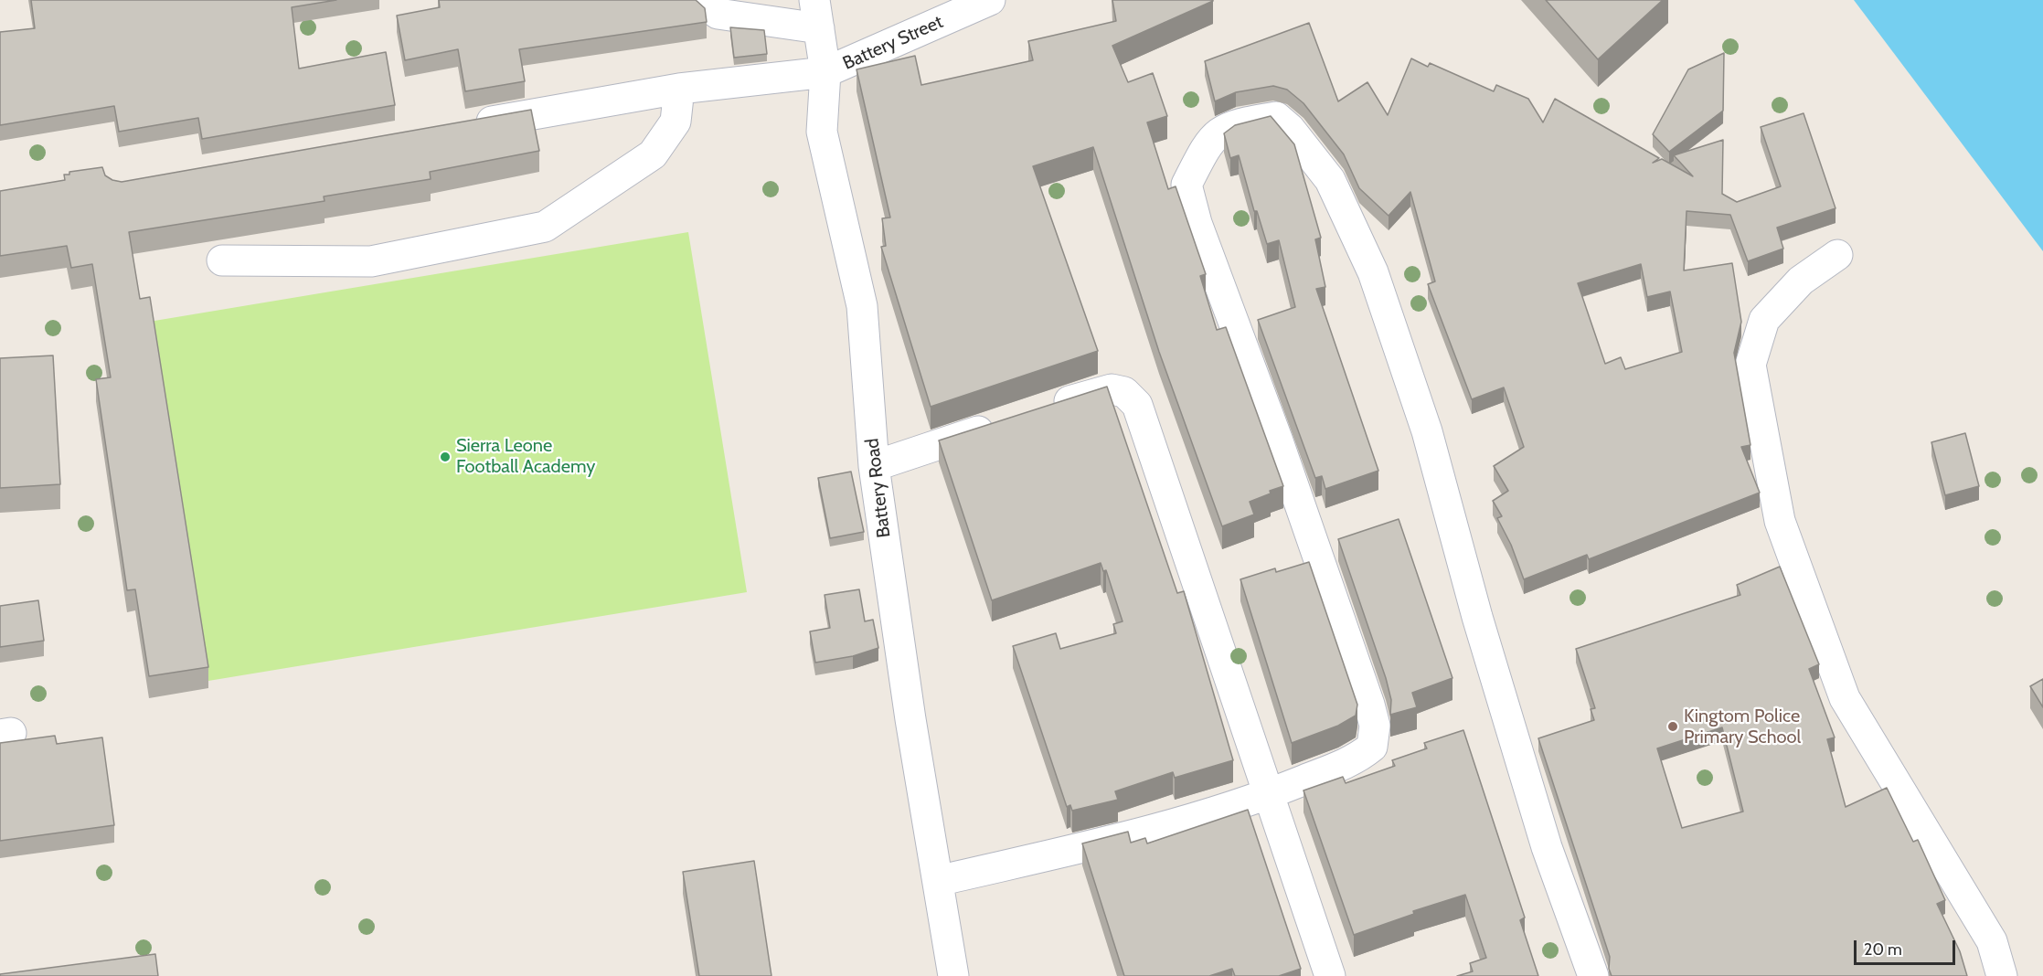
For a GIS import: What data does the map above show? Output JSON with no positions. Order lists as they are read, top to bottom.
{
  "streets": {
    "street": ["Battery Street", "Battery Road"]
  },
  "crossings": [
    ["Battery Street", "Battery Road"]
  ],
  "places": ["Sierra Leone Football Academy", "Kingtom Police Primary School"],
  "scale_bar": "20 m"
}
